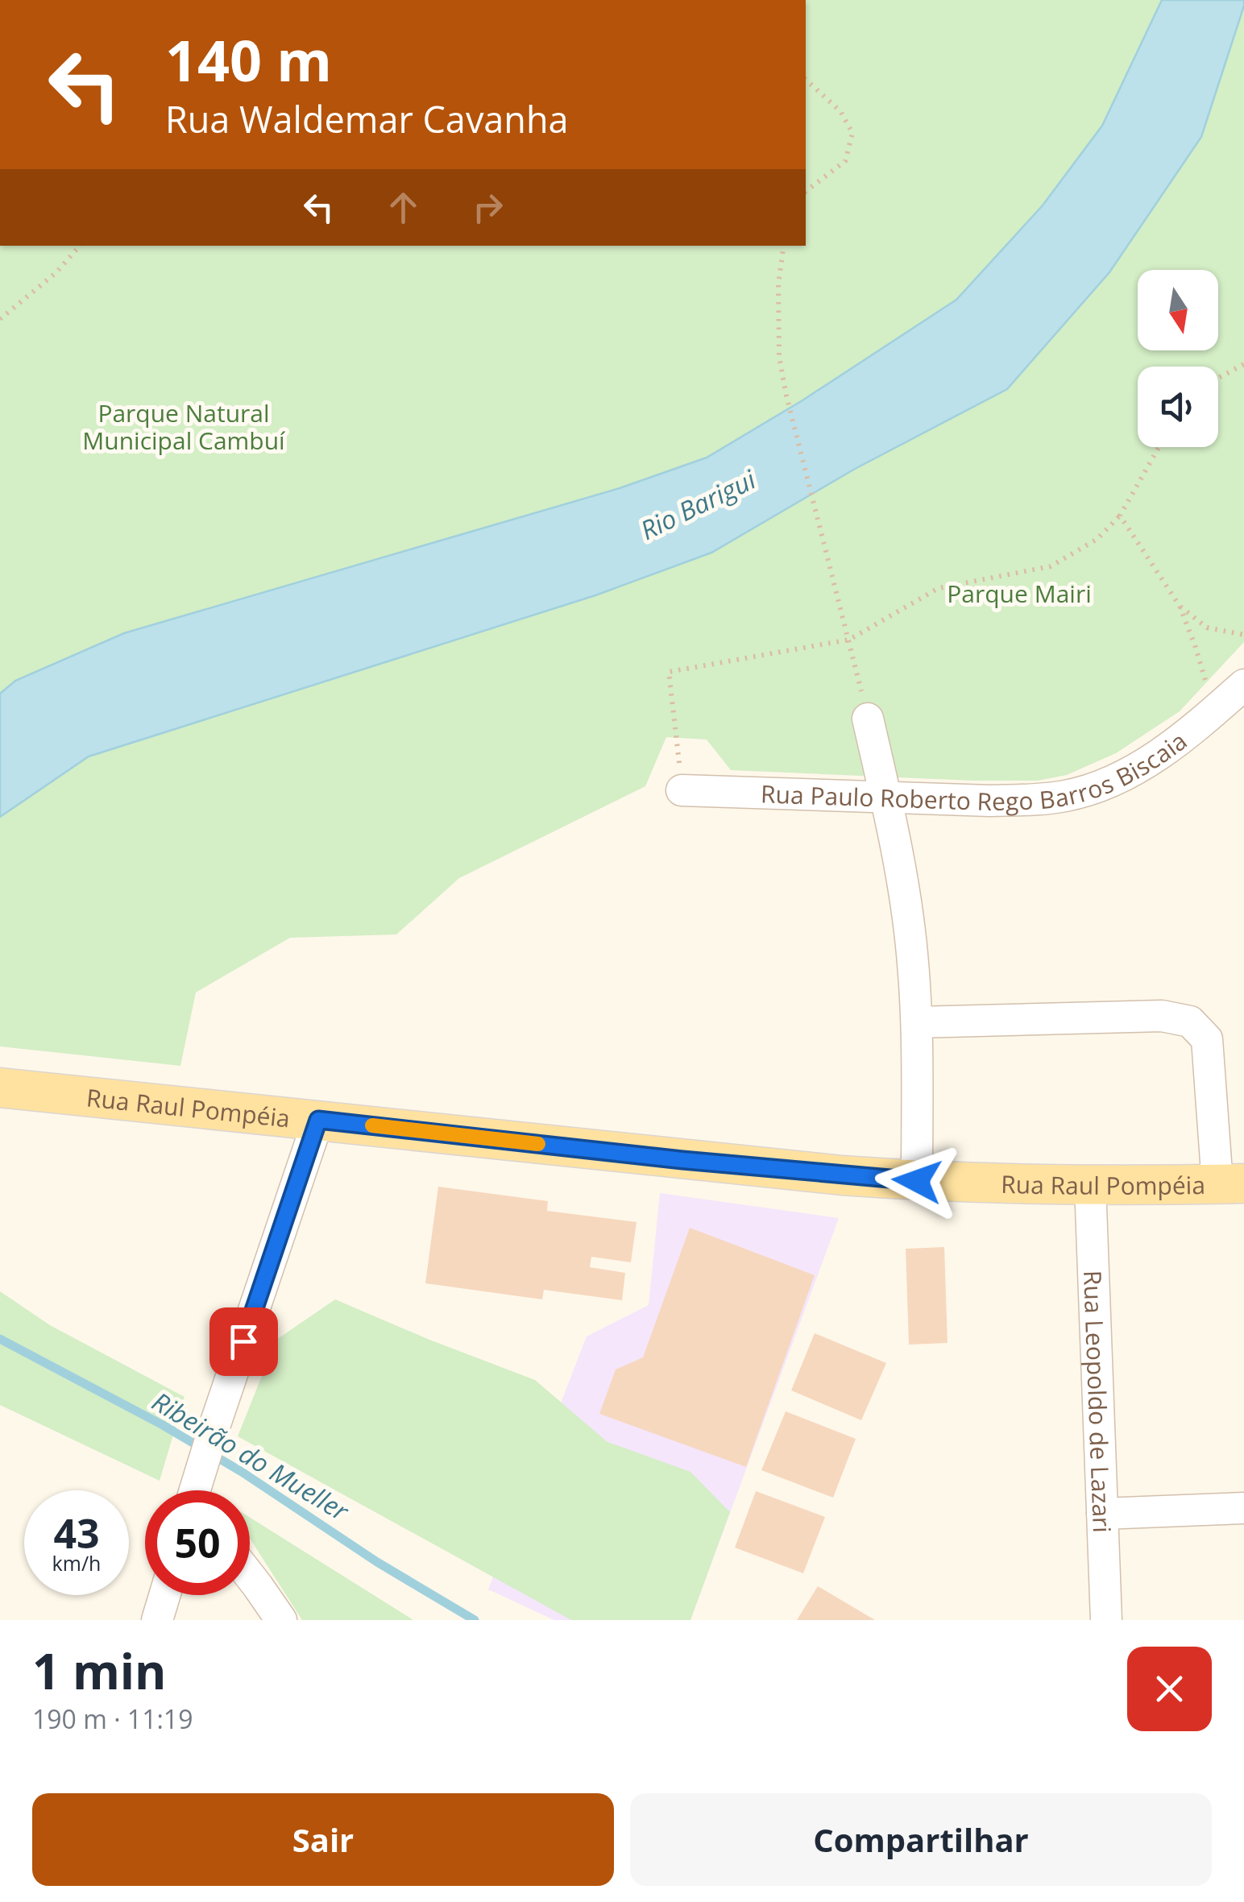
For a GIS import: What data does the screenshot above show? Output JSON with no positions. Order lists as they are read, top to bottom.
{
  "streets": {
    "main road": ["Rua Raul Pompéia"],
    "street": ["Rua Paulo Roberto Rego Barros Biscaia", "Rua Leopoldo de Lazari"]
  },
  "crossings": [
    ["Rua Raul Pompéia", "Rua Leopoldo de Lazari"]
  ],
  "water": ["Rio Barigui", "Ribeirão do Mueller"],
  "parks": ["Parque Natural Municipal Cambuí", "Parque Mairi"],
  "north": "bottom",
  "page": {
    "turn": ["140 m", "Rua Waldemar Cavanha"],
    "speed": "43 km/h",
    "limit": "50",
    "heading": ["1 min", "190 m · 11:19"],
    "buttons": ["Sair", "Compartilhar"]
  }
}
